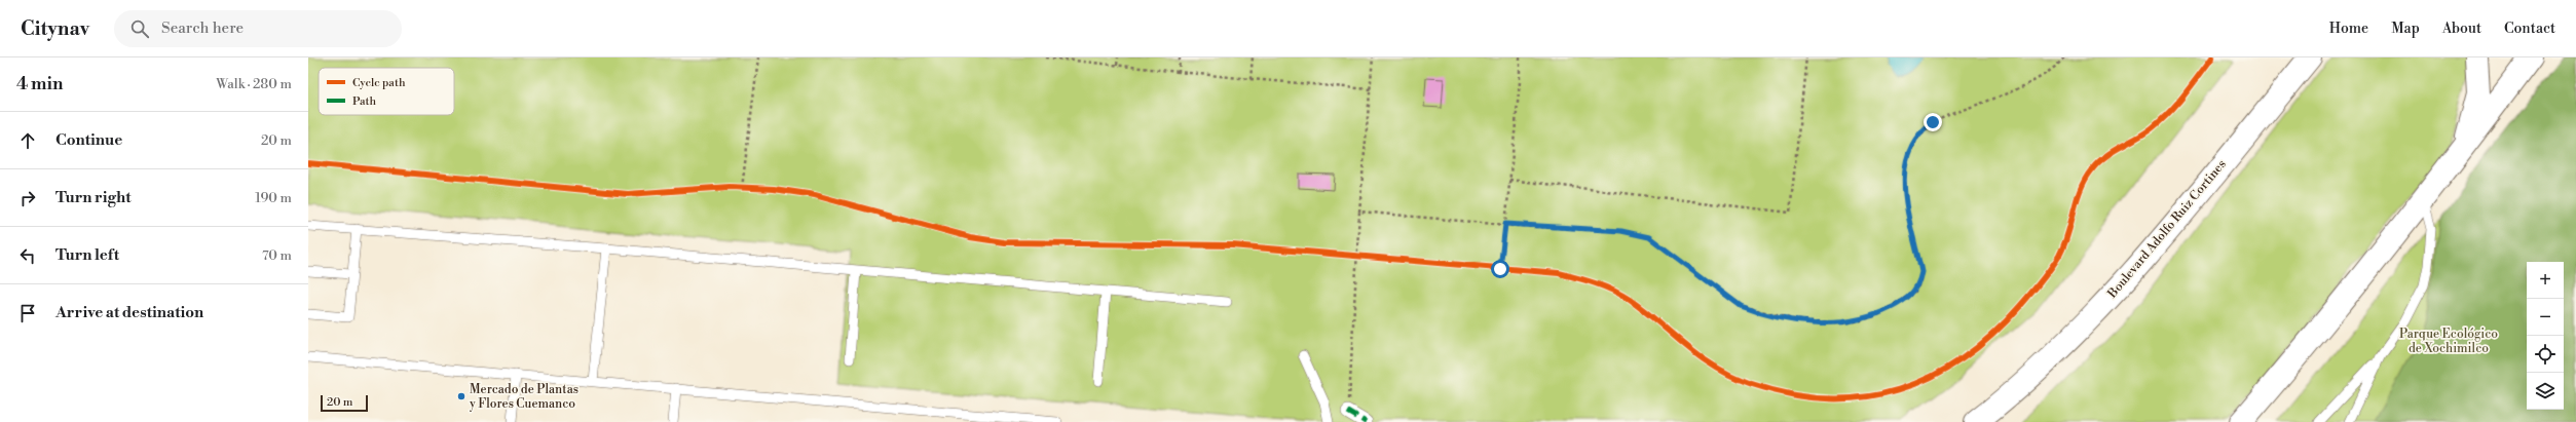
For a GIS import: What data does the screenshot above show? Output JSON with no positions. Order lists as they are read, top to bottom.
{
  "streets": {
    "highway": ["Boulevard Adolfo Ruiz Cortines"]
  },
  "parks": ["Parque Ecológico de Xochimilco"],
  "places": ["Mercado de Plantas y Flores Cuemanco"],
  "legend": ["Cycle path", "Path"],
  "scale_bar": "20 m",
  "page": {
    "header": "Citynav",
    "search": "Search here",
    "nav": [
      "Home",
      "Map",
      "About",
      "Contact"
    ],
    "heading": ["4 min", "Walk · 280 m"],
    "list": [
      ["Continue", "20 m"],
      ["Turn right", "190 m"],
      ["Turn left", "70 m"],
      "Arrive at destination"
    ],
    "map_buttons": ["+", "−"],
    "scale": "20 m"
  }
}
